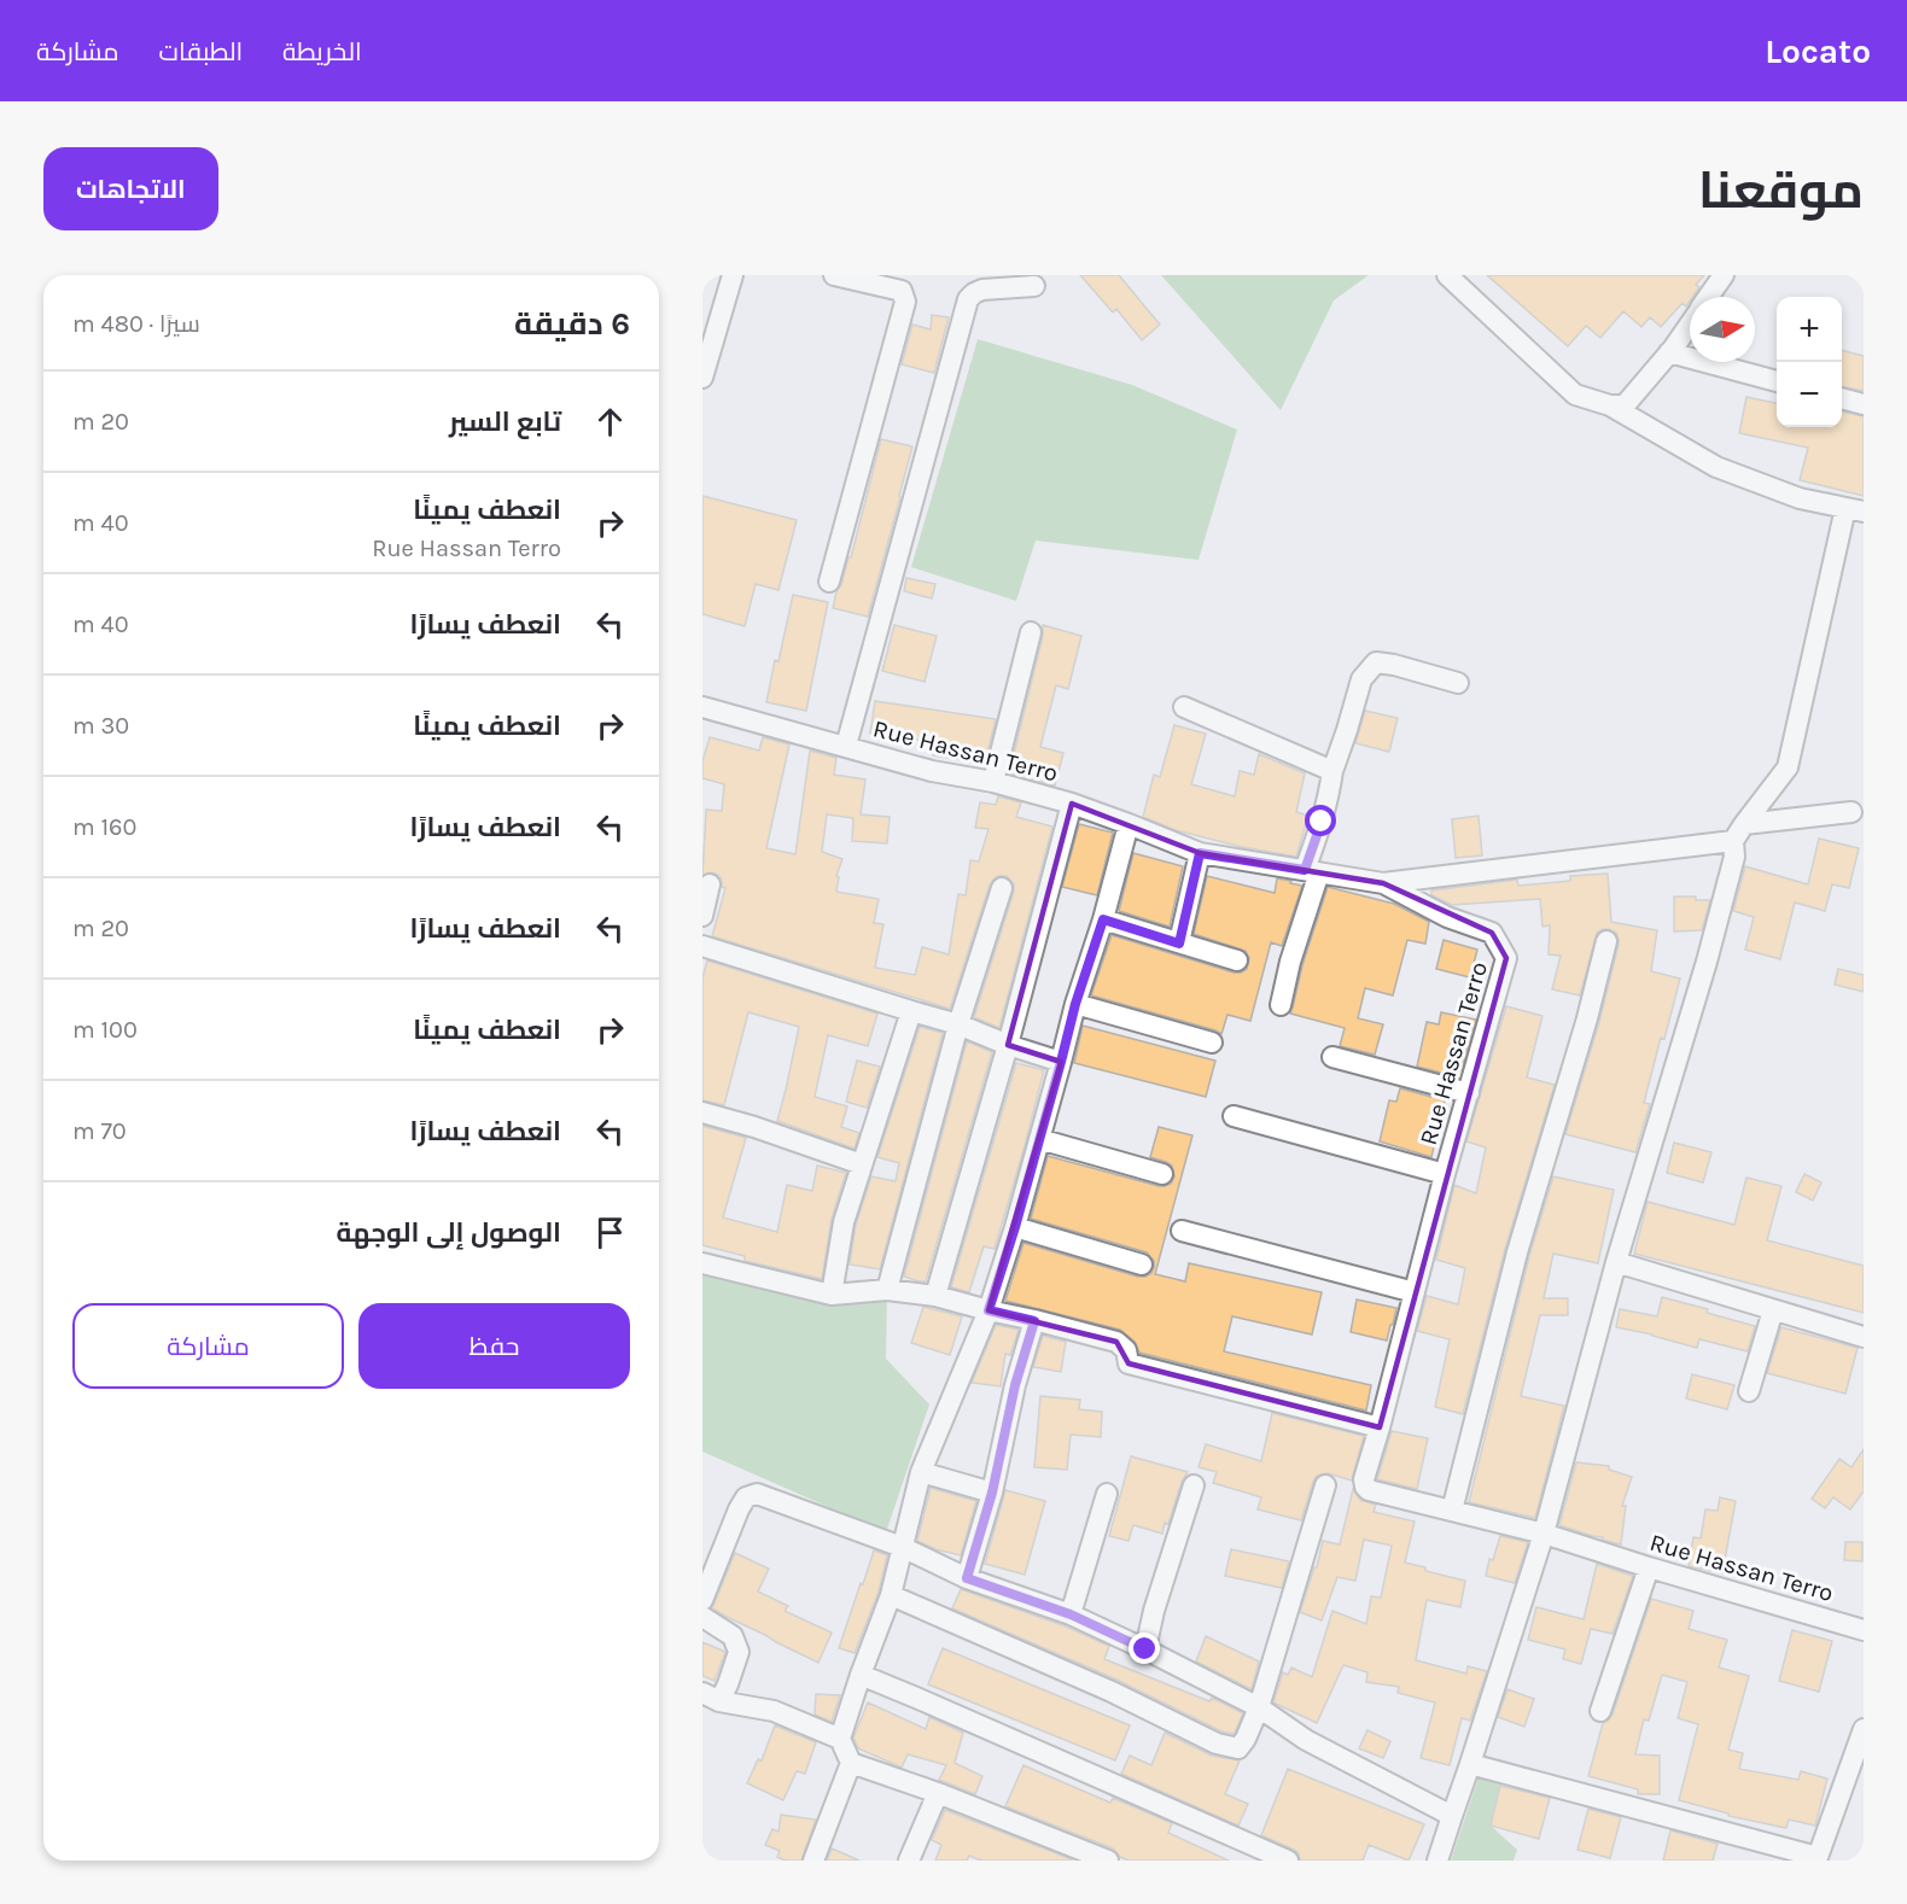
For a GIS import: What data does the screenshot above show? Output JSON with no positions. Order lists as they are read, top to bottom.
{
  "streets": {
    "street": ["Rue Hassan Terro"]
  },
  "north": "right",
  "page": {
    "header": "Locato",
    "nav": ["الخريطة", "الطبقات", "مشاركة"],
    "title": "موقعنا",
    "buttons": [
      "الاتجاهات",
      ["حفظ", "مشاركة"]
    ],
    "heading": ["6 دقيقة", "سيرًا · 480 m"],
    "map_buttons": ["+", "−"],
    "list": [
      ["تابع السير", "20 m"],
      ["انعطف يمينًا", "Rue Hassan Terro", "40 m"],
      ["انعطف يسارًا", "40 m"],
      ["انعطف يمينًا", "30 m"],
      ["انعطف يسارًا", "160 m"],
      ["انعطف يسارًا", "20 m"],
      ["انعطف يمينًا", "100 m"],
      ["انعطف يسارًا", "70 m"],
      "الوصول إلى الوجهة"
    ]
  }
}
